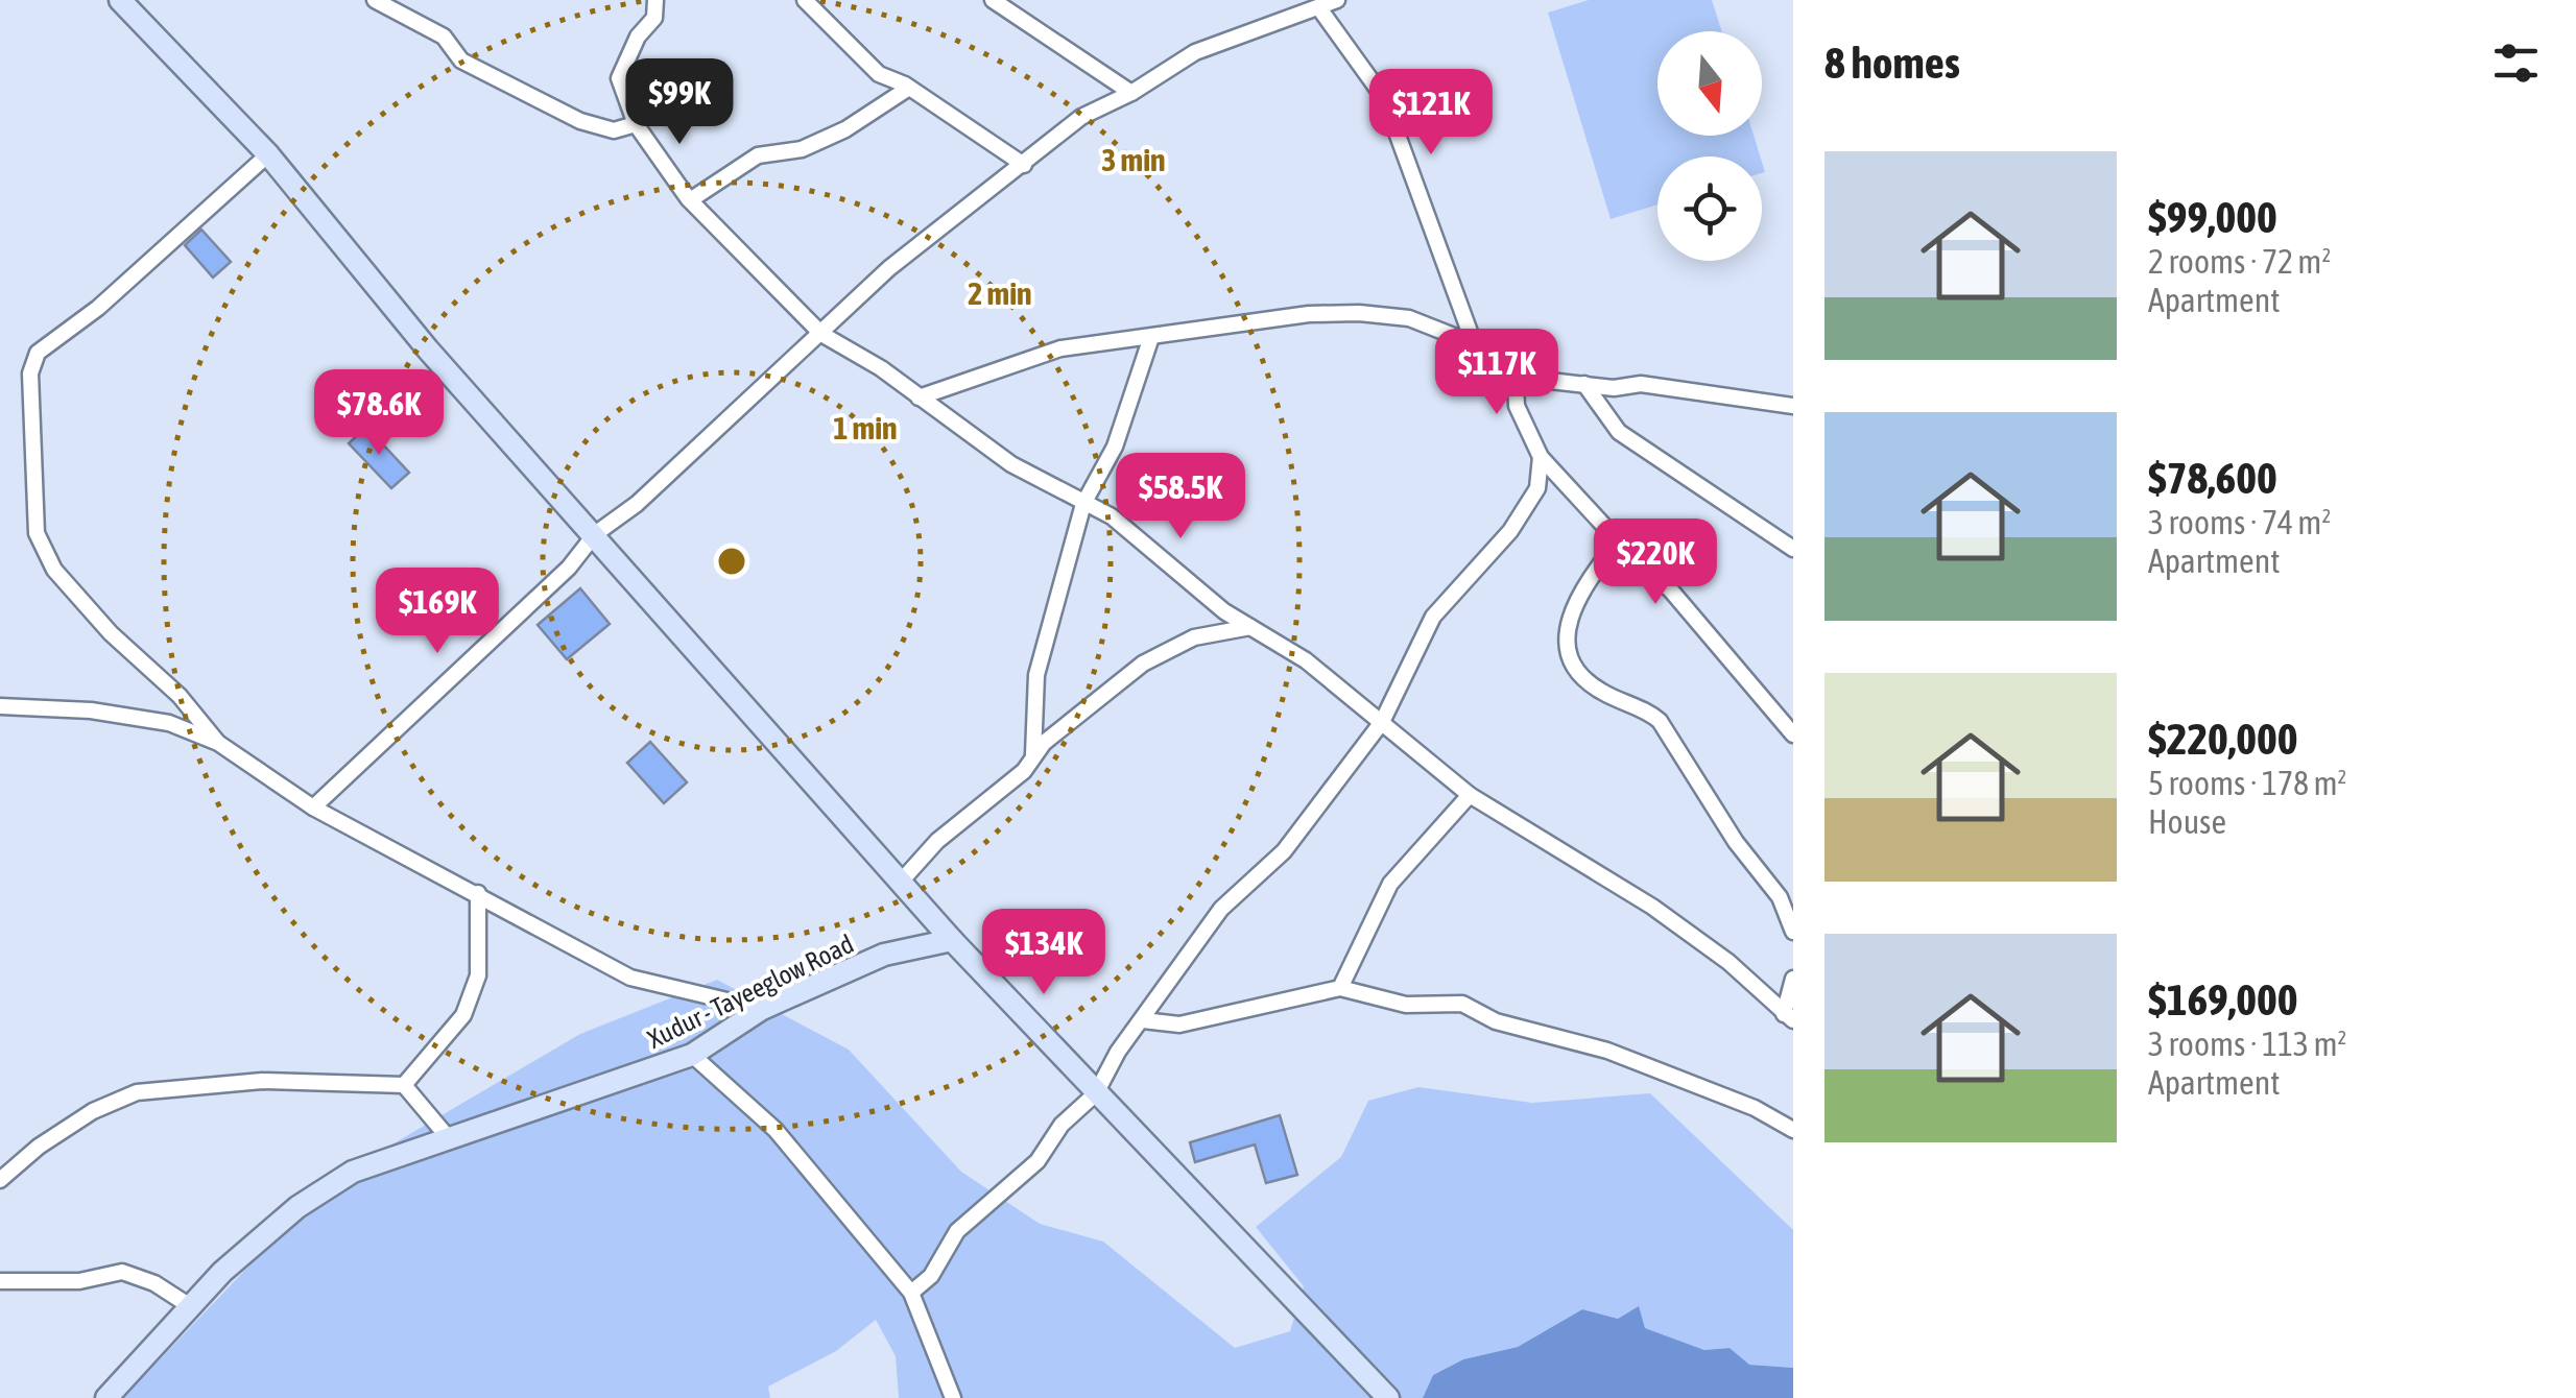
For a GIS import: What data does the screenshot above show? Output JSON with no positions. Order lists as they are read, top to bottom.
{
  "streets": {
    "main road": ["Xudur - Tayeeglow Road"]
  },
  "north": "bottom",
  "page": {
    "heading": "8 homes",
    "price": [
      "$99K",
      "$121K",
      "$117K",
      "$78.6K",
      "$58.5K",
      "$220K",
      "$169K",
      "$134K"
    ],
    "list": [
      {
        "name": "$99,000",
        "note": "2 rooms · 72 m² · Apartment"
      },
      {
        "name": "$78,600",
        "note": "3 rooms · 74 m² · Apartment"
      },
      {
        "name": "$220,000",
        "note": "5 rooms · 178 m² · House"
      },
      {
        "name": "$169,000",
        "note": "3 rooms · 113 m² · Apartment"
      }
    ]
  },
  "rings": ["3 min", "2 min", "1 min"]
}
